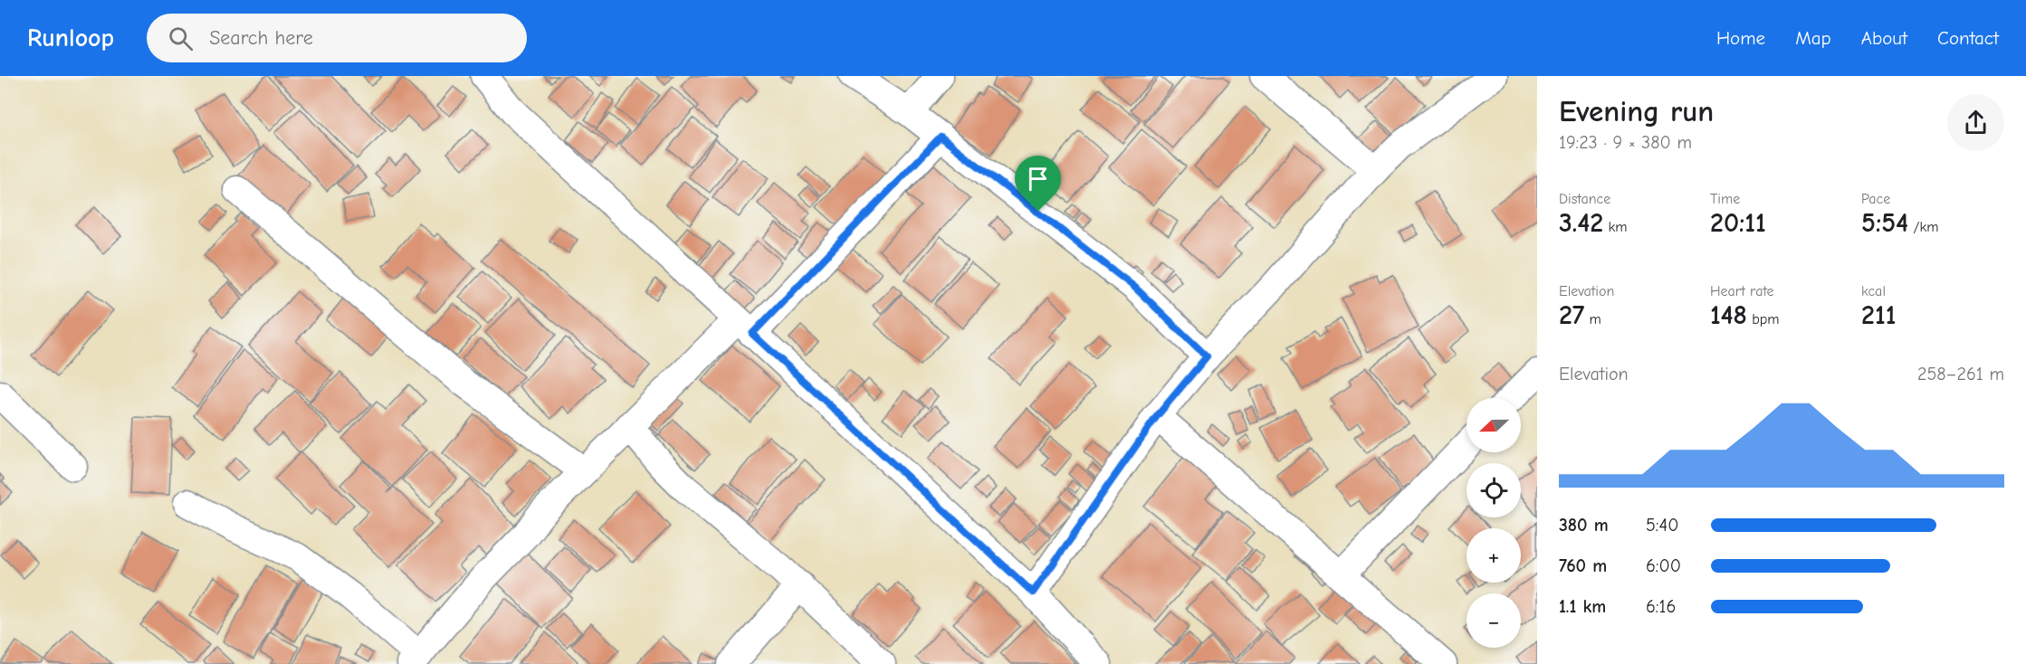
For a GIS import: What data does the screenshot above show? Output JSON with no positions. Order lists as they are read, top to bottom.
{
  "north": "left",
  "page": {
    "header": "Runloop",
    "search": "Search here",
    "nav": [
      "Home",
      "Map",
      "About",
      "Contact"
    ],
    "heading": ["Evening run", "19:23 · 9 × 380 m"],
    "stats": [
      ["Distance", "3.42 km"],
      ["Time", "20:11"],
      ["Pace", "5:54 /km"],
      ["Elevation", "27 m"],
      ["Heart rate", "148 bpm"],
      ["kcal", "211"]
    ],
    "chart": ["Elevation", "258–261 m"],
    "map_buttons": ["+", "−"],
    "list": [
      {
        "name": "380 m",
        "note": "5:40"
      },
      {
        "name": "760 m",
        "note": "6:00"
      },
      {
        "name": "1.1 km",
        "note": "6:16"
      }
    ]
  }
}
